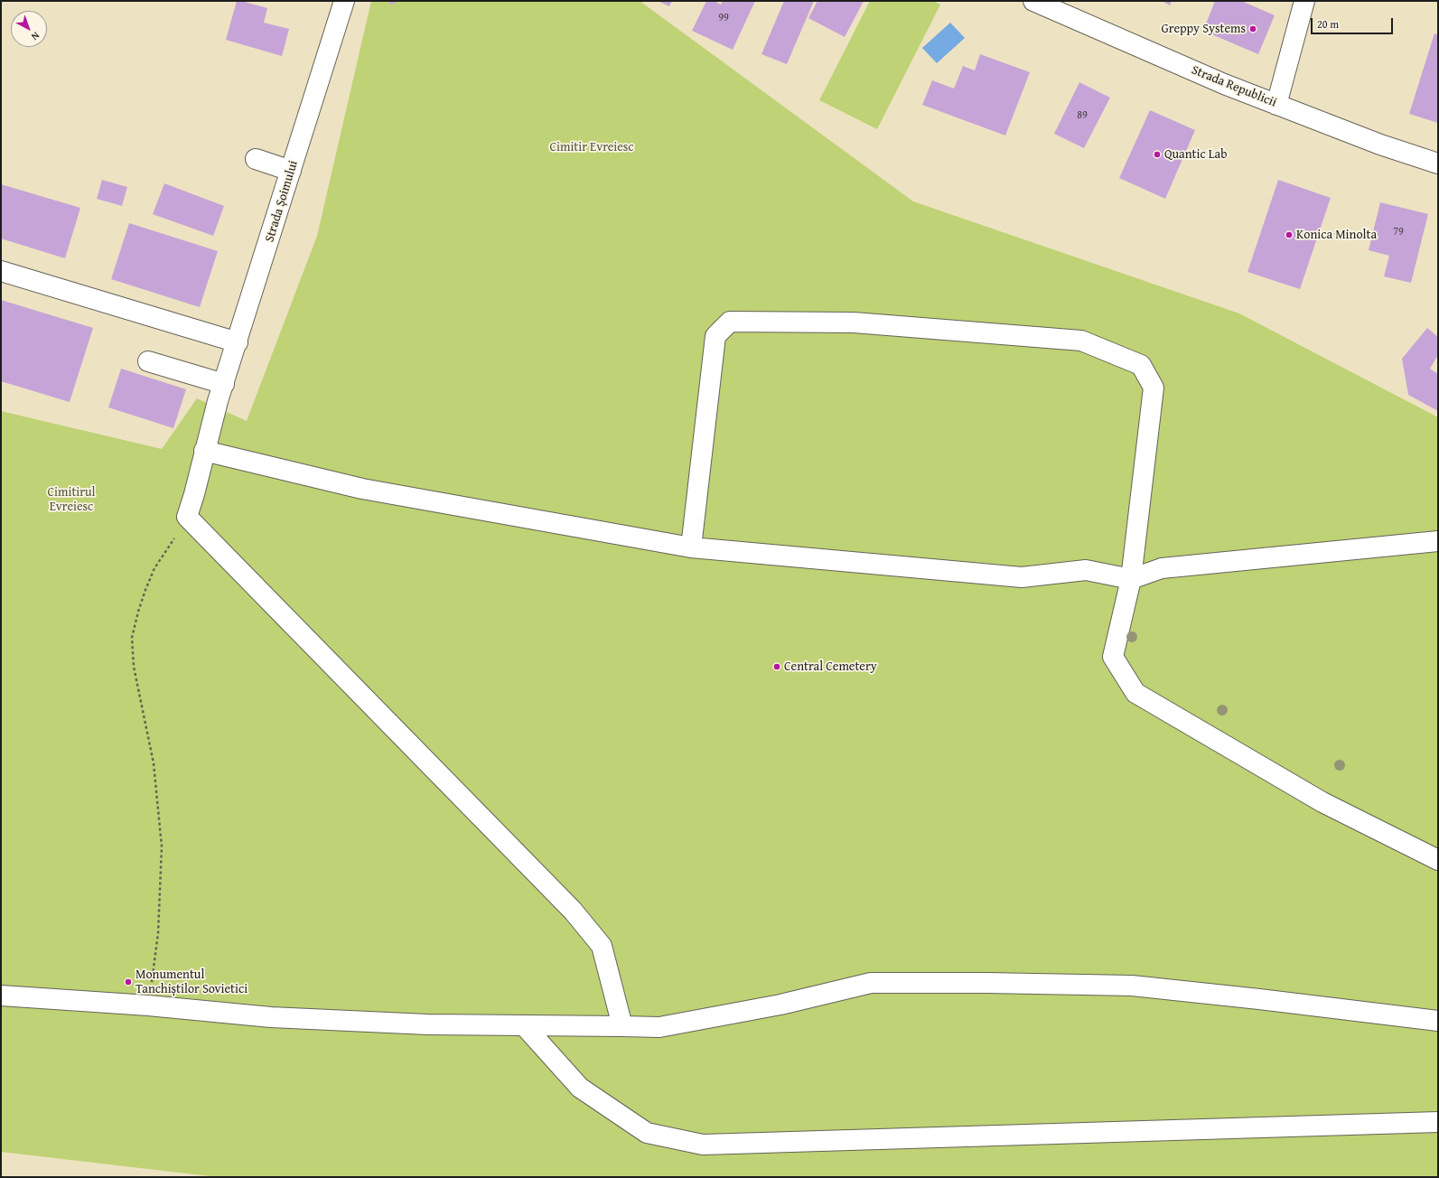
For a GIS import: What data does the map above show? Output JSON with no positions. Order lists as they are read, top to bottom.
{
  "streets": {
    "street": ["Strada Republicii", "Strada Șoimului"]
  },
  "parks": ["Cimitir Evreiesc", "Cimitirul Evreiesc"],
  "places": [
    "Greppy Systems",
    "Quantic Lab",
    "Konica Minolta",
    "Central Cemetery",
    "Monumentul Tanchiștilor Sovietici"
  ],
  "house_numbers": ["99", "89", "79"],
  "scale_bar": "20 m",
  "north": "bottom right"
}
